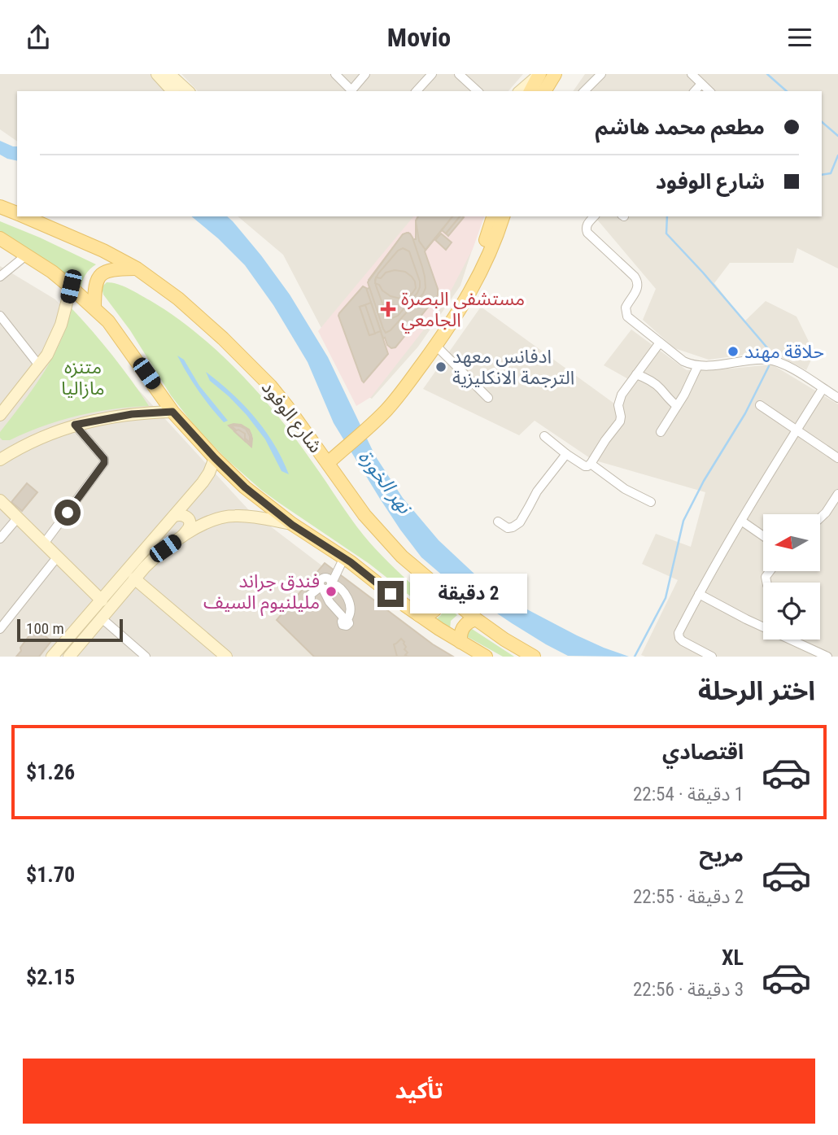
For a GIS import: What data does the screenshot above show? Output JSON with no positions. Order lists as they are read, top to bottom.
{
  "streets": {
    "main road": ["شارع الوفود"]
  },
  "water": ["نهر الخورة"],
  "parks": ["متنزه مازاليا"],
  "places": {
    "health": ["مستشفى البصرة الجامعي"],
    "other": ["حلاقة مهند", "ادفانس معهد الترجمة الانكليزية", "فندق جراند مليلنيوم السيف"]
  },
  "scale_bar": "100 m",
  "north": "left",
  "page": {
    "header": "Movio",
    "banner": ["مطعم محمد هاشم", "شارع الوفود"],
    "bubble": "2 دقيقة",
    "scale": "100 m",
    "heading": "اختر الرحلة",
    "list": [
      {
        "name": "اقتصادي",
        "note": "1 دقيقة · 22:54",
        "value": "$1.26"
      },
      {
        "name": "مريح",
        "note": "2 دقيقة · 22:55",
        "value": "$1.70"
      },
      {
        "name": "XL",
        "note": "3 دقيقة · 22:56",
        "value": "$2.15"
      }
    ],
    "buttons": "تأكيد"
  }
}
